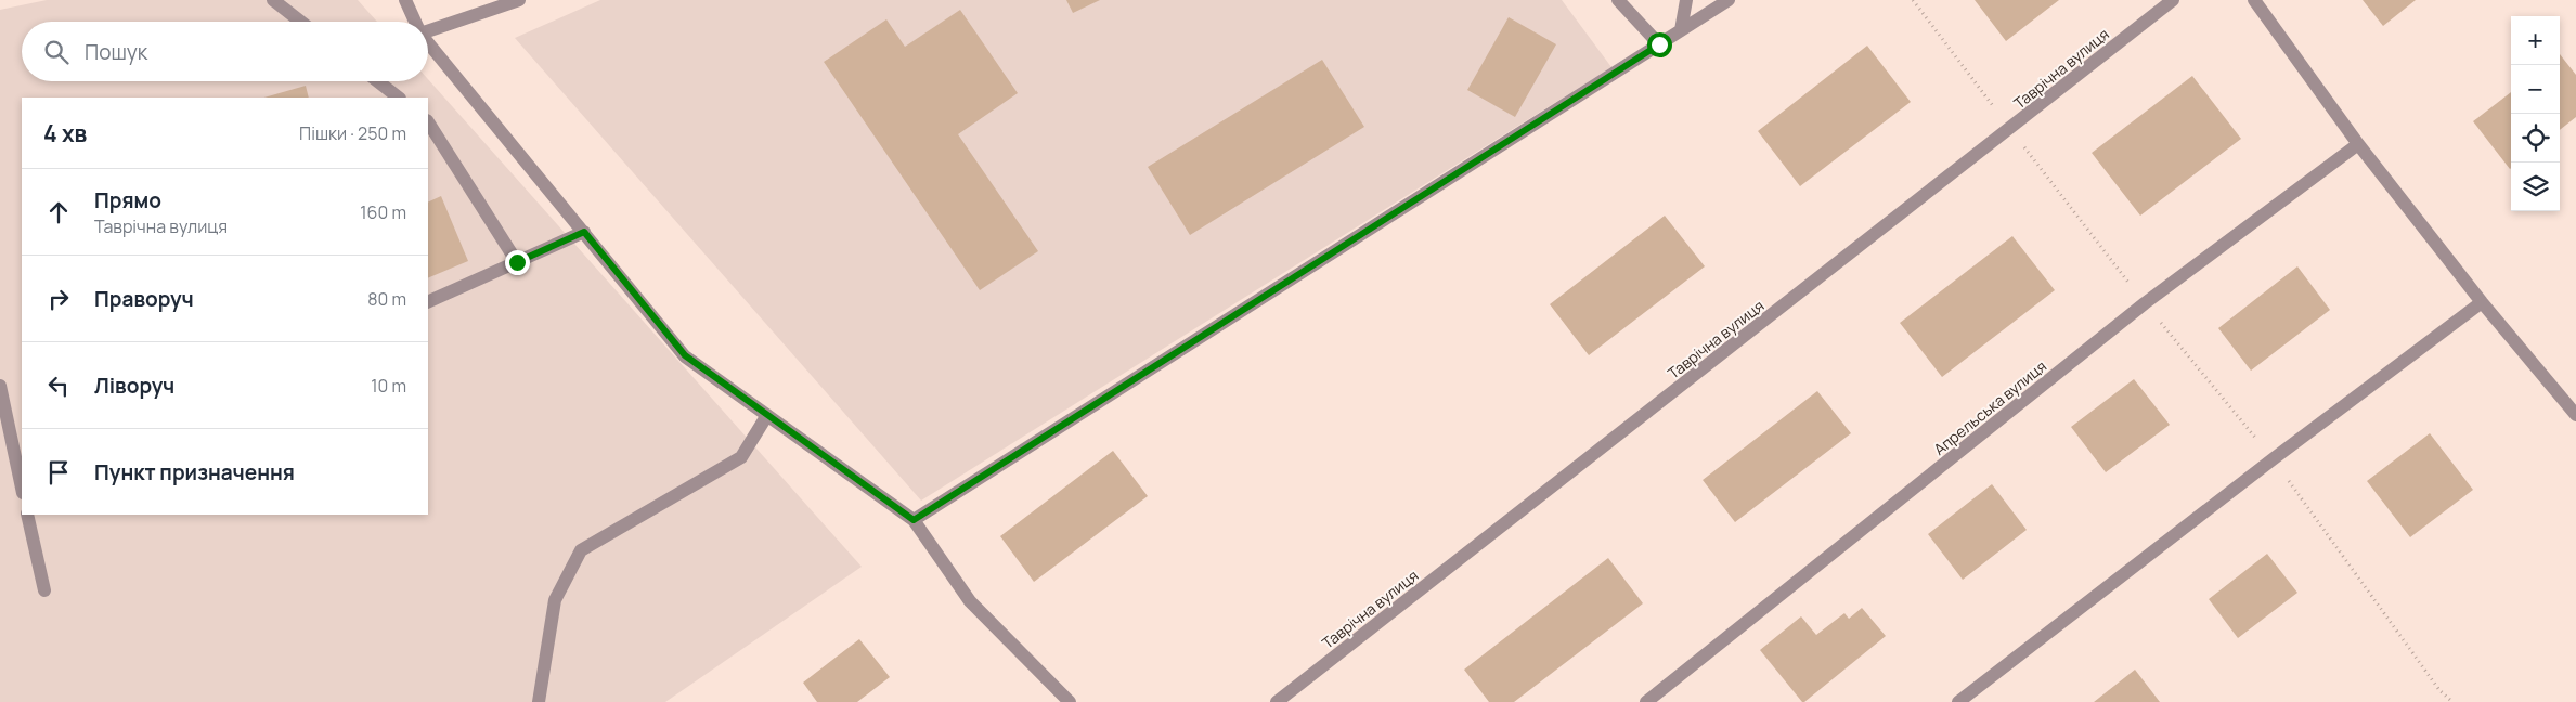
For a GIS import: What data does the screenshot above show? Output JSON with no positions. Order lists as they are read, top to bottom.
{
  "streets": {
    "street": ["Таврічна вулиця", "Апрельська вулиця"]
  },
  "page": {
    "map_buttons": ["+", "−"],
    "search": "Пошук",
    "heading": ["4 хв", "Пішки · 250 m"],
    "list": [
      ["Прямо", "Таврічна вулиця", "160 m"],
      ["Праворуч", "80 m"],
      ["Ліворуч", "10 m"],
      "Пункт призначення"
    ]
  }
}
